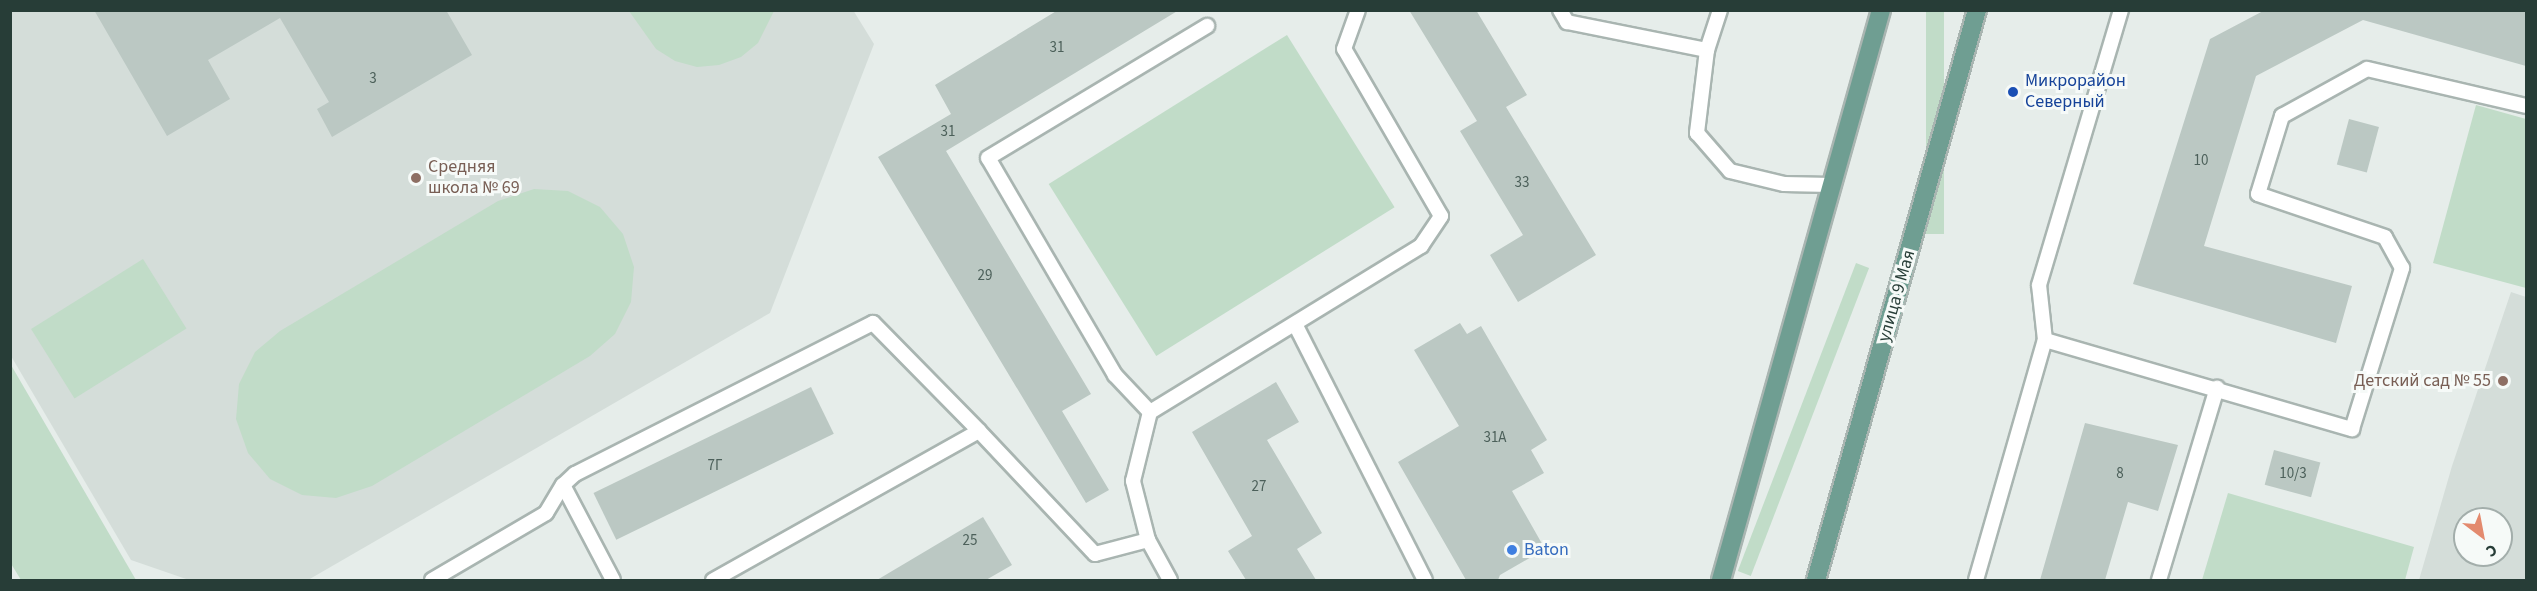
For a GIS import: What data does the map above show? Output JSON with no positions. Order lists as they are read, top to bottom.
{
  "streets": {
    "main road": ["улица 9 Мая"]
  },
  "places": [
    "Микрорайон Северный",
    "Средняя школа № 69",
    "Детский сад № 55",
    "Baton"
  ],
  "house_numbers": [
    "31",
    "3",
    "31",
    "10",
    "33",
    "29",
    "31А",
    "7Г",
    "8",
    "10/3",
    "27",
    "25"
  ],
  "north": "bottom right"
}
